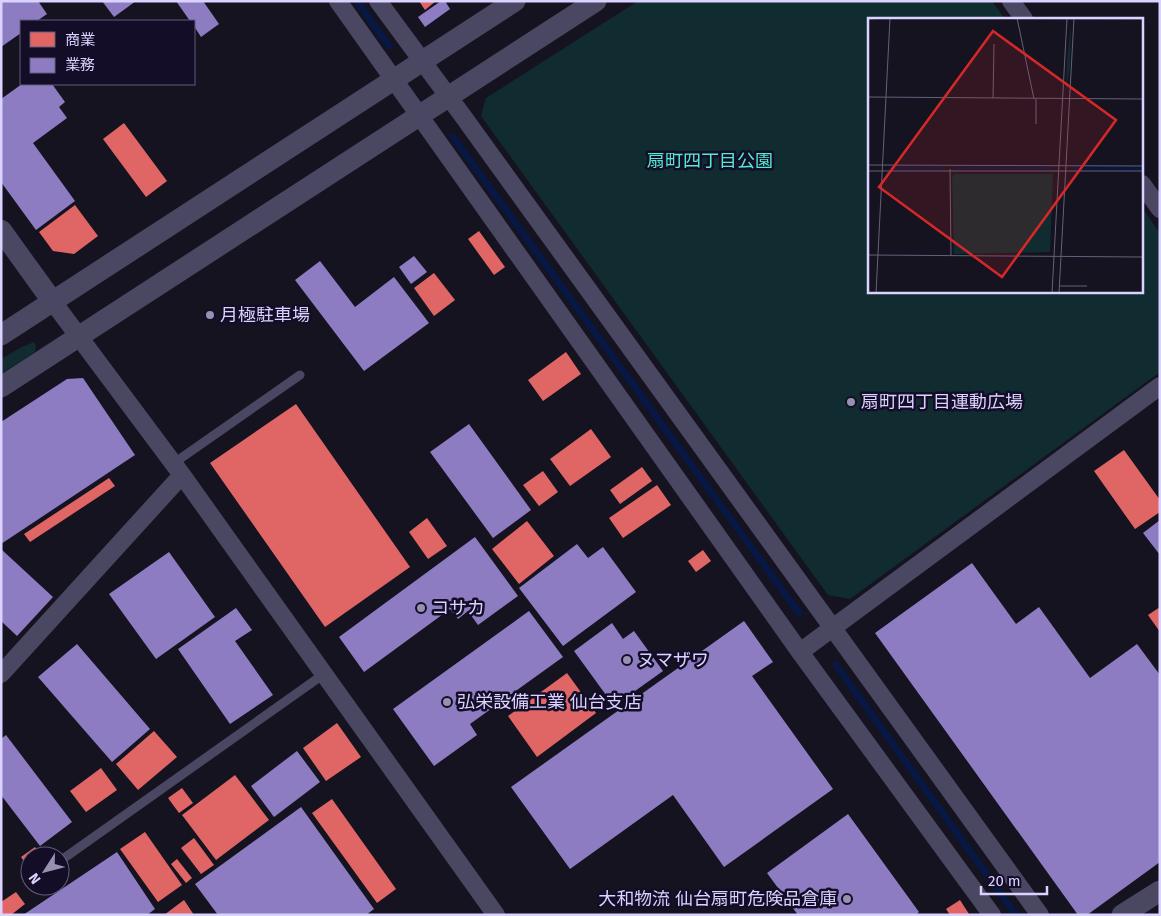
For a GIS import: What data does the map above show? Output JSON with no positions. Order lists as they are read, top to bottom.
{
  "parks": ["扇町四丁目公園"],
  "places": [
    "月極駐車場",
    "扇町四丁目運動広場",
    "コサカ",
    "ヌマザワ",
    "弘栄設備工業 仙台支店",
    "大和物流 仙台扇町危険品倉庫"
  ],
  "legend": ["商業", "業務"],
  "scale_bar": "20 m",
  "north": "bottom left"
}
